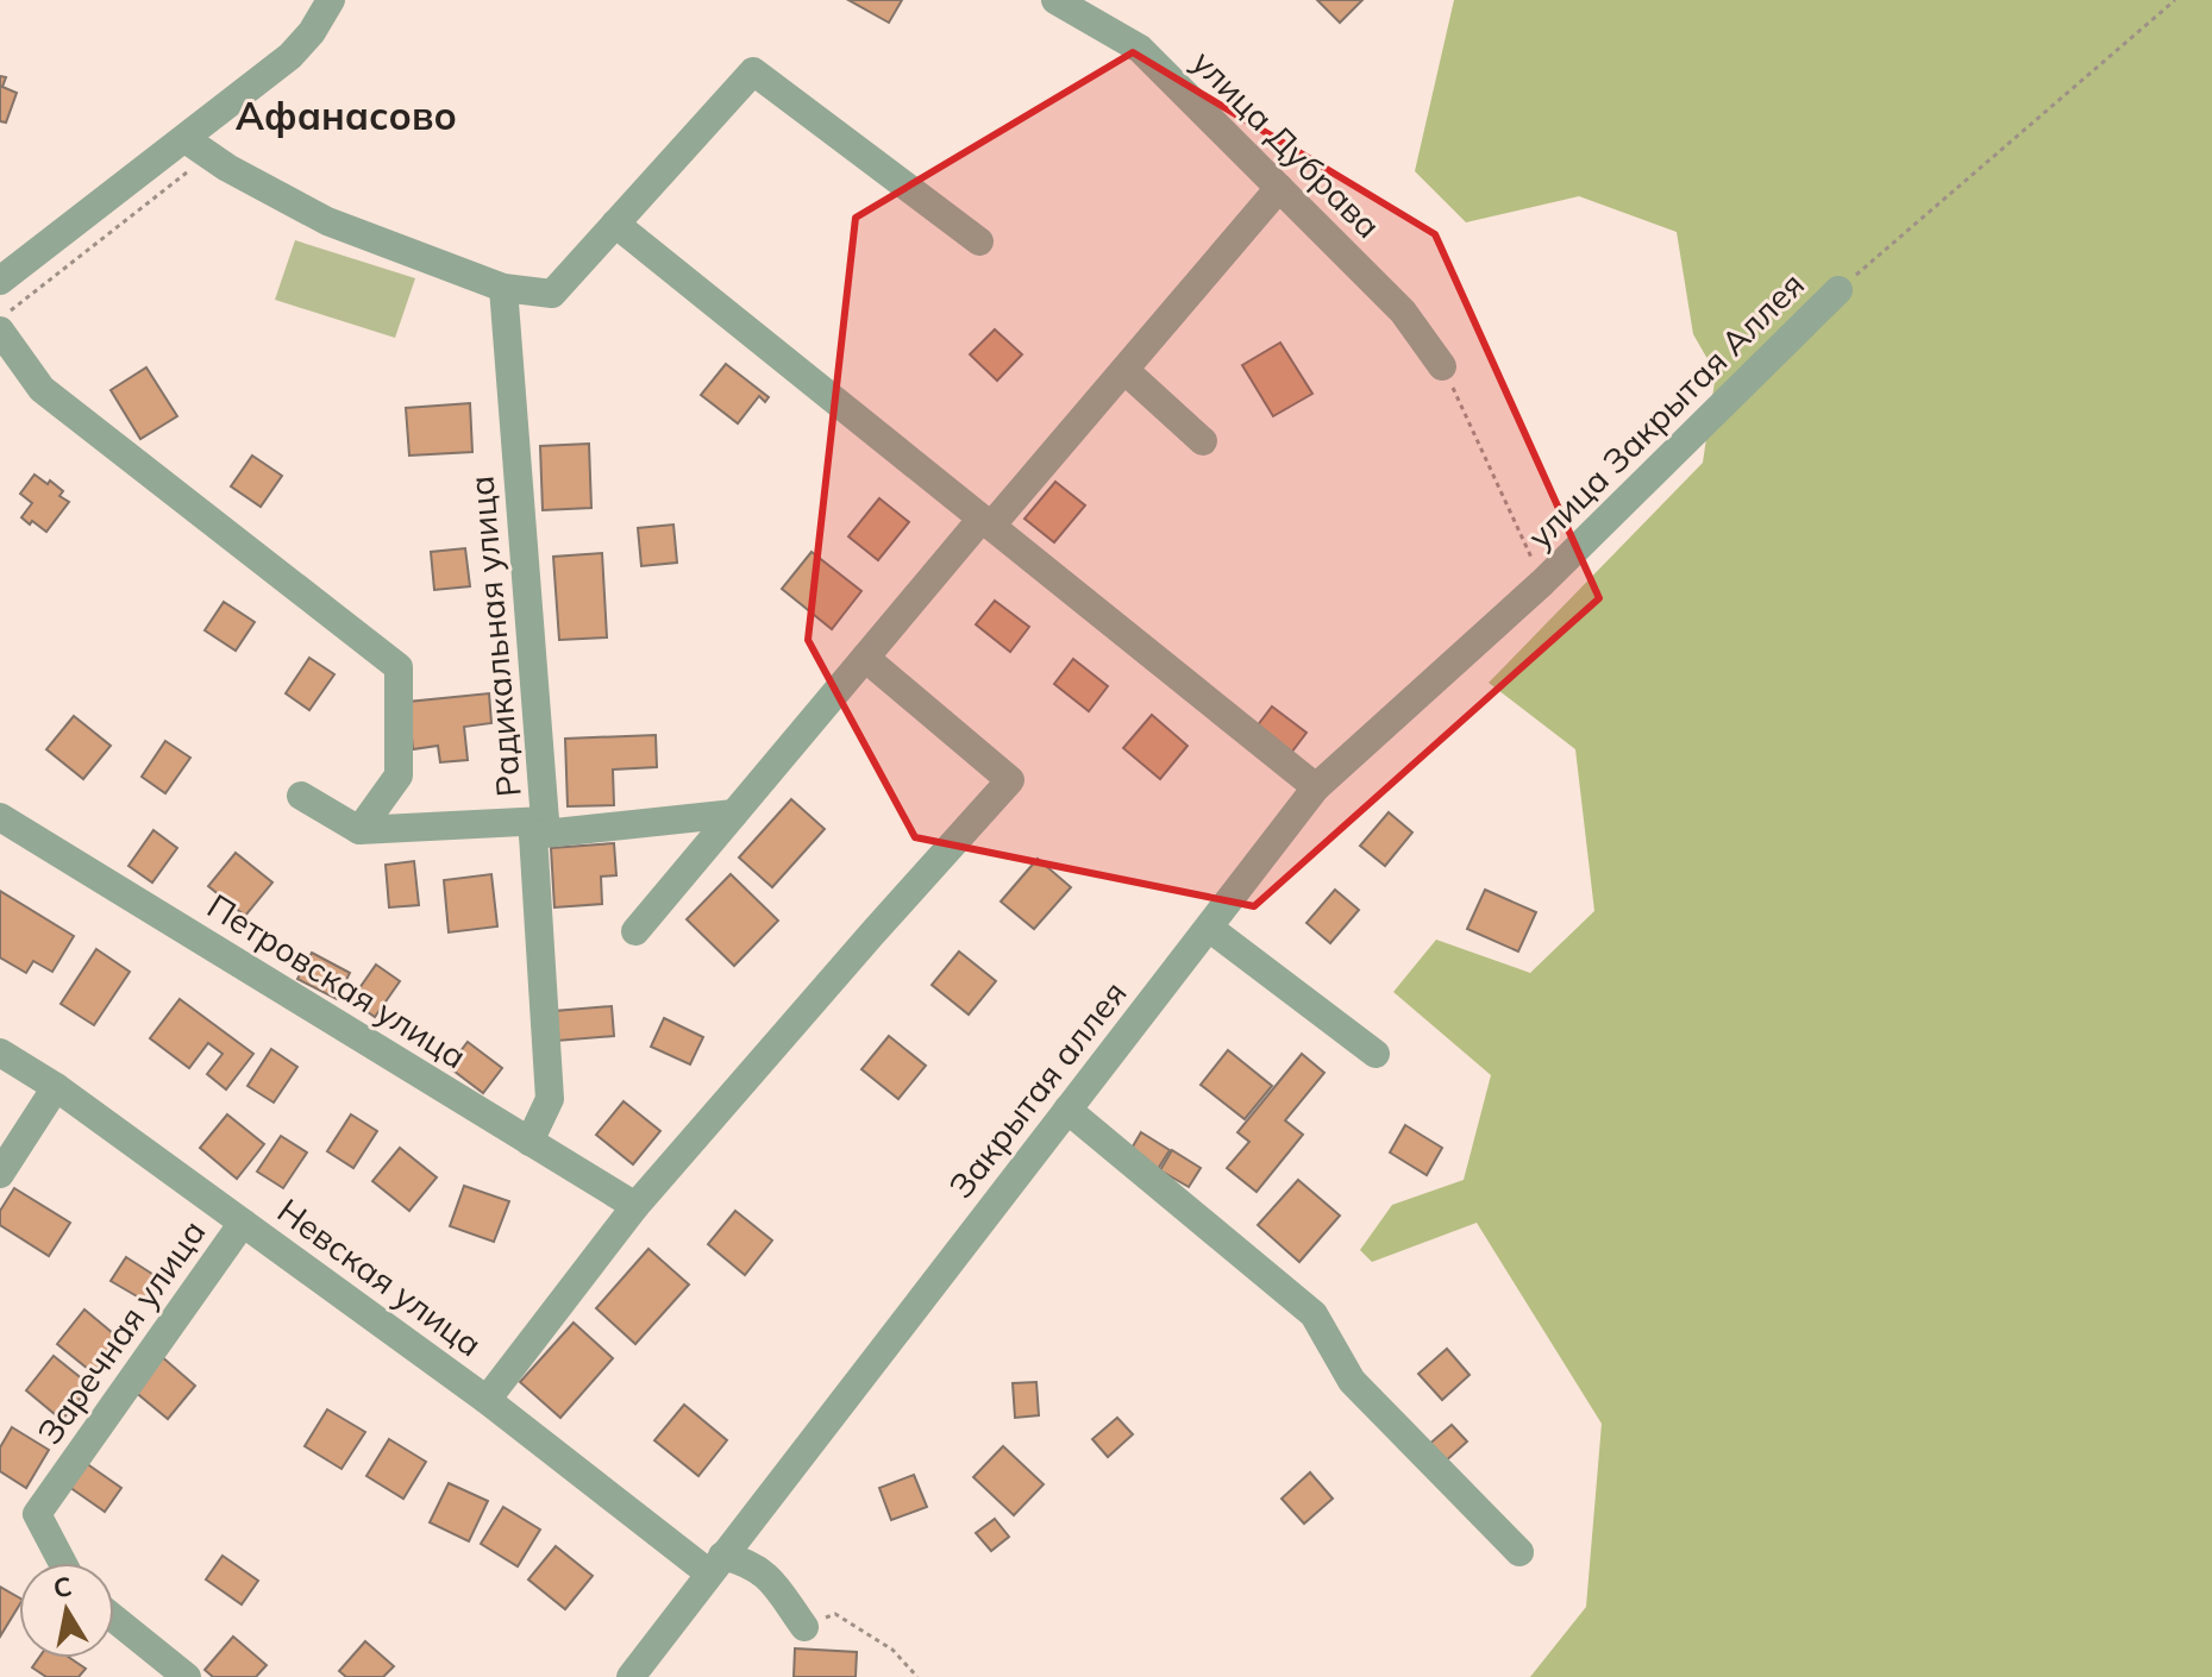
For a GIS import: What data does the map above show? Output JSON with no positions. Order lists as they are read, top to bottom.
{
  "streets": {
    "street": [
      "улица Дубрава",
      "улица Закрытая Аллея",
      "Радикальная улица",
      "Петровская улица",
      "Закрытая аллея",
      "Невская улица",
      "Заречная улица"
    ]
  },
  "crossings": [
    ["улица Закрытая Аллея", "Закрытая аллея"],
    ["Радикальная улица", "Петровская улица"],
    ["Закрытая аллея", "Невская улица"],
    ["Невская улица", "Заречная улица"]
  ],
  "districts": ["Афанасово"],
  "north": "top"
}
